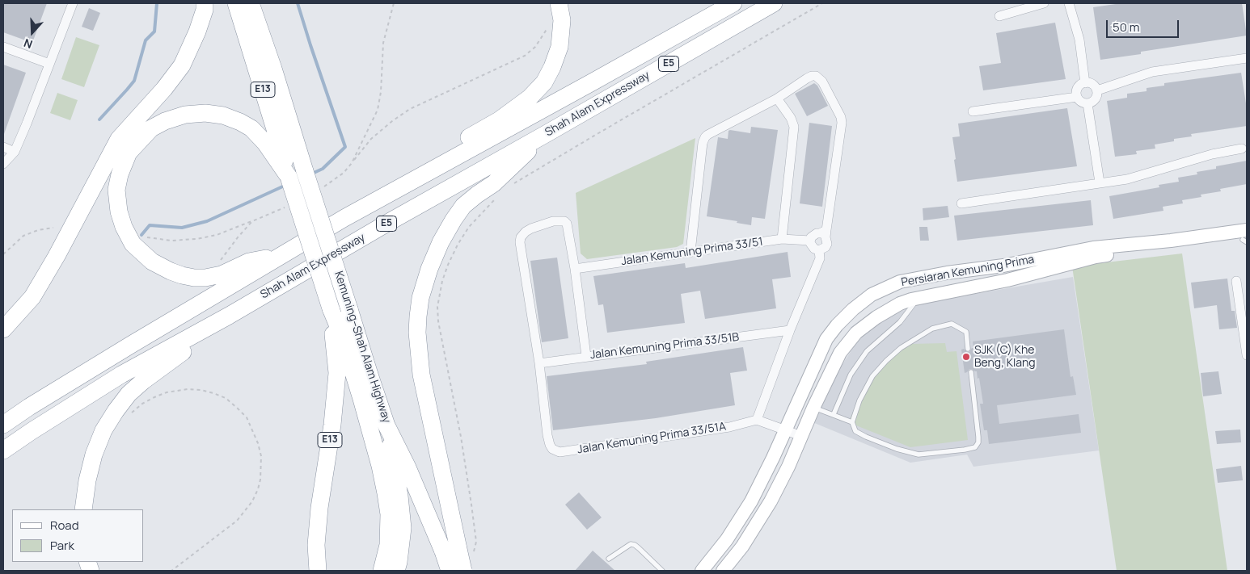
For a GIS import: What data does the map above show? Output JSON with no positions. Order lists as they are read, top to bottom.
{
  "streets": {
    "highway": [
      "E5",
      "E13",
      "Shah Alam Expressway",
      "Kemuning–Shah Alam Highway"
    ],
    "street": [
      "Jalan Kemuning Prima 33/51",
      "Persiaran Kemuning Prima",
      "Jalan Kemuning Prima 33/51B",
      "Jalan Kemuning Prima 33/51A"
    ]
  },
  "crossings": [
    ["Jalan Kemuning Prima 33/51B", "Jalan Kemuning Prima 33/51A"]
  ],
  "places": ["SJK (C) Khe Beng, Klang"],
  "legend": ["Road", "Park"],
  "scale_bar": "50 m",
  "north": "bottom"
}
